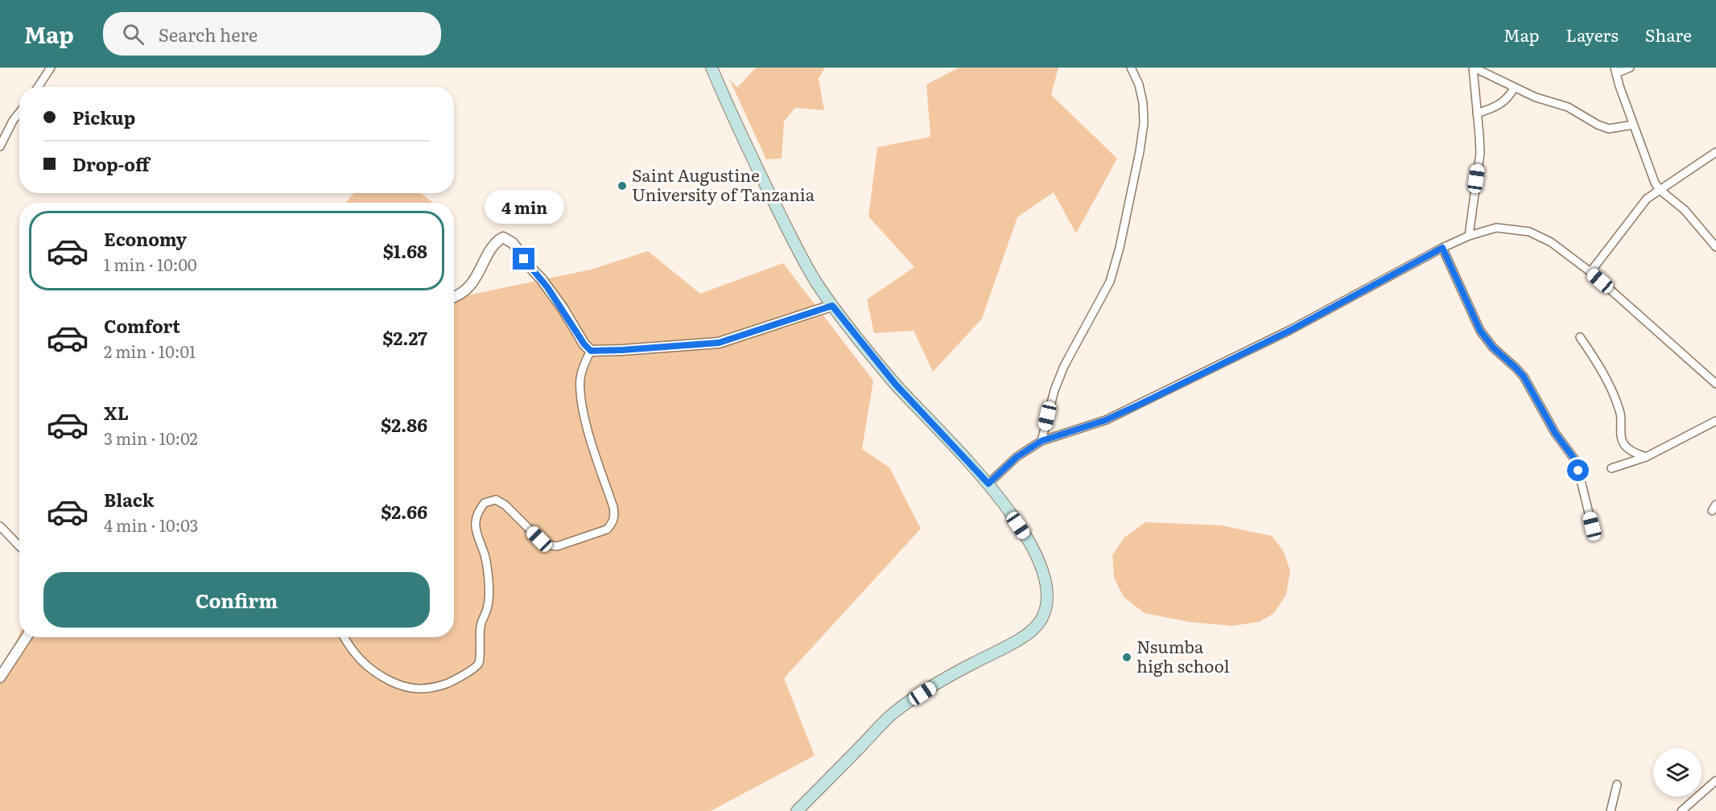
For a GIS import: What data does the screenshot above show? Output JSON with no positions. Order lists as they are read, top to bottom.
{
  "places": ["Saint Augustine University of Tanzania", "Nsumba high school"],
  "page": {
    "header": "Map",
    "search": "Search here",
    "nav": ["Map", "Layers", "Share"],
    "banner": ["Pickup", "Drop-off"],
    "bubble": "4 min",
    "list": [
      {
        "name": "Economy",
        "note": "1 min · 10:00",
        "value": "$1.68"
      },
      {
        "name": "Comfort",
        "note": "2 min · 10:01",
        "value": "$2.27"
      },
      {
        "name": "XL",
        "note": "3 min · 10:02",
        "value": "$2.86"
      },
      {
        "name": "Black",
        "note": "4 min · 10:03",
        "value": "$2.66"
      }
    ],
    "buttons": "Confirm"
  }
}
